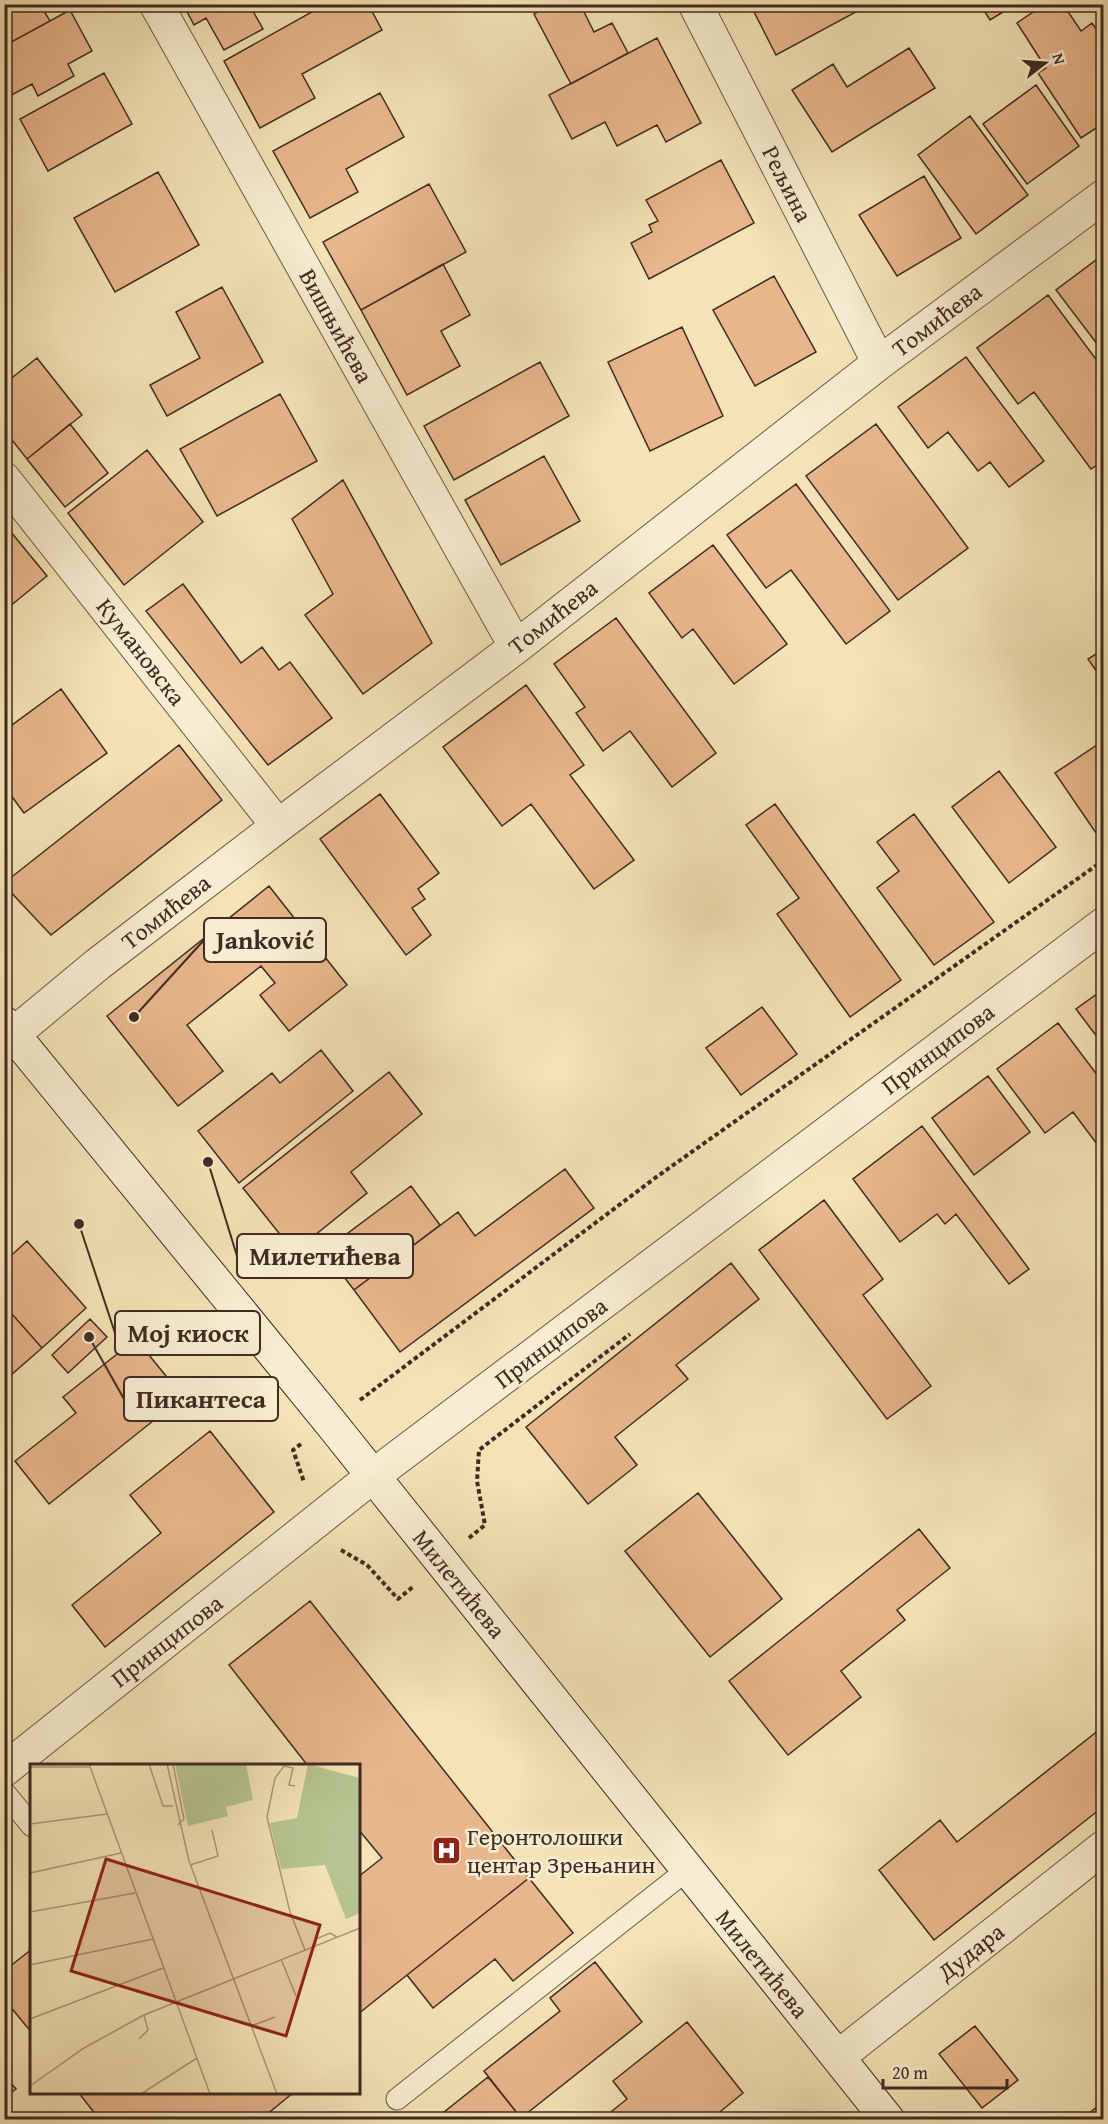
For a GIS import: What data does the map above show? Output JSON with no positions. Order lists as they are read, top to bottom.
{
  "streets": {
    "street": [
      "Рељина",
      "Томићева",
      "Вишњићева",
      "Кумановска",
      "Принципова",
      "Милетићева",
      "Дудара"
    ]
  },
  "crossings": [
    ["Рељина", "Томићева"],
    ["Томићева", "Вишњићева"],
    ["Томићева", "Кумановска"],
    ["Томићева", "Милетићева"],
    ["Принципова", "Милетићева"],
    ["Милетићева", "Дудара"]
  ],
  "places": {
    "other": [
      "Janković",
      "Милетићева",
      "Мој киоск",
      "Пикантеса"
    ],
    "hospital": ["Геронтолошки центар Зрењанин"]
  },
  "scale_bar": "20 m",
  "north": "right"
}
